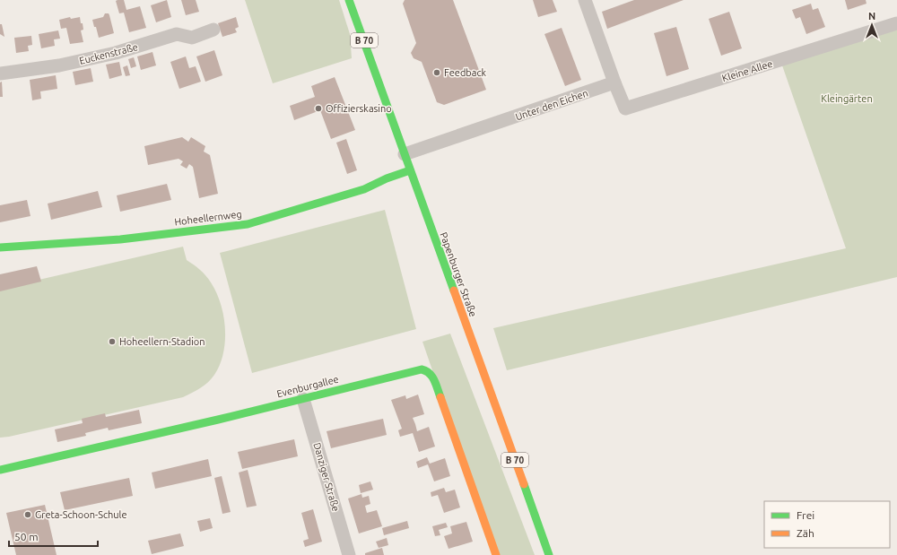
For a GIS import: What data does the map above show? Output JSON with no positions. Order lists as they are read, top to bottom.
{
  "streets": {
    "street": [
      "B 70",
      "Euckenstraße",
      "Kleine Allee",
      "Unter den Eichen",
      "Hoheellernweg",
      "Papenburger Straße",
      "Evenburgallee",
      "Danziger Straße"
    ]
  },
  "crossings": [
    ["Kleine Allee", "Unter den Eichen"],
    ["Unter den Eichen", "Papenburger Straße"],
    ["Hoheellernweg", "Papenburger Straße"],
    ["Evenburgallee", "Danziger Straße"]
  ],
  "parks": ["Kleingärten"],
  "places": [
    "Feedback",
    "Offizierskasino",
    "Hoheellern-Stadion",
    "Greta-Schoon-Schule"
  ],
  "legend": ["Frei", "Zäh"],
  "scale_bar": "50 m",
  "north": "top"
}
